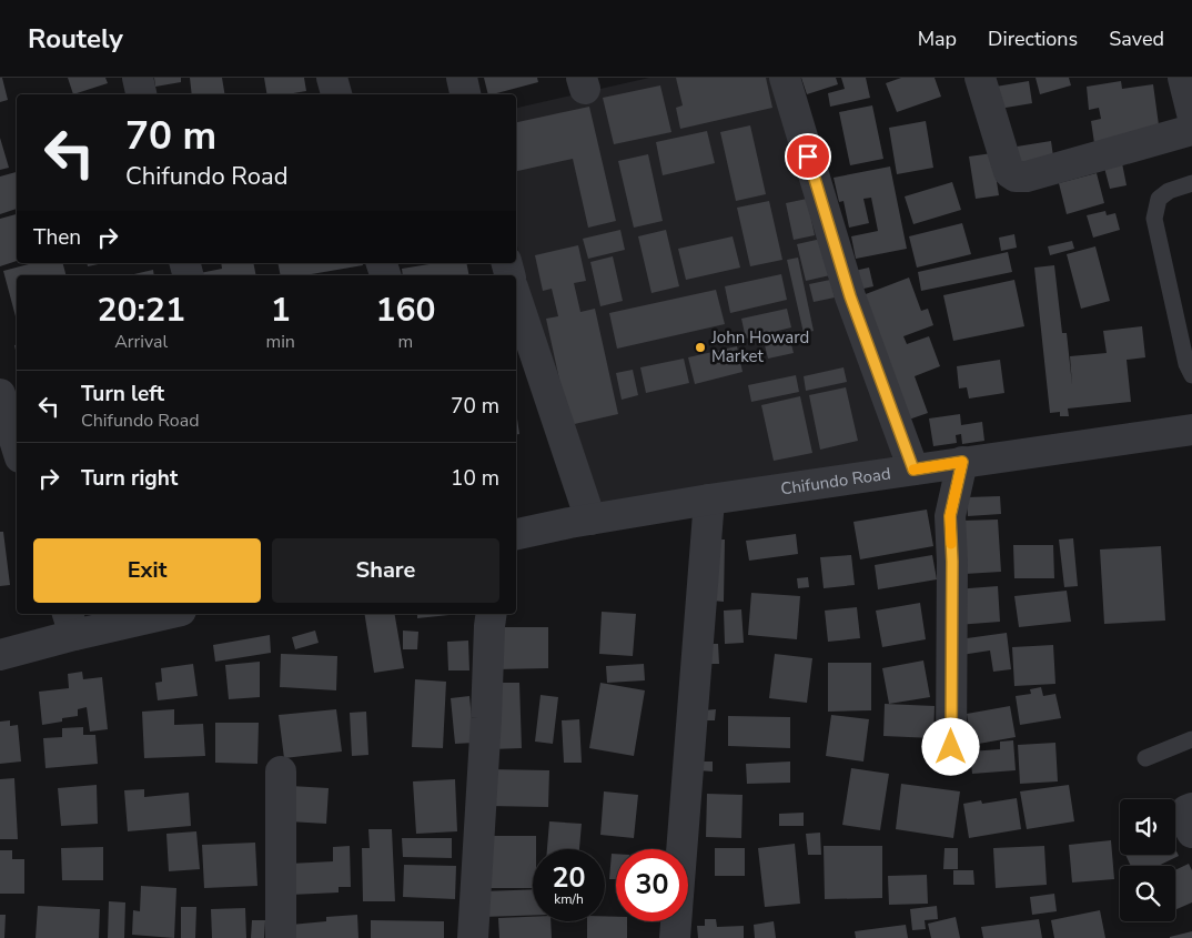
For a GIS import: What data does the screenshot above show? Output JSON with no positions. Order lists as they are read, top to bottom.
{
  "streets": {
    "street": ["Chifundo Road"]
  },
  "places": ["John Howard Market"],
  "page": {
    "header": "Routely",
    "nav": ["Map", "Directions", "Saved"],
    "turn": ["70 m", "Chifundo Road"],
    "then": "Then",
    "eta": [
      "20:21",
      "Arrival",
      "1",
      "min",
      "160",
      "m"
    ],
    "list": [
      {
        "name": "Turn left",
        "note": "Chifundo Road",
        "value": "70 m"
      },
      {
        "name": "Turn right",
        "value": "10 m"
      }
    ],
    "buttons": ["Exit", "Share"],
    "speed": "20 km/h",
    "limit": "30"
  }
}
